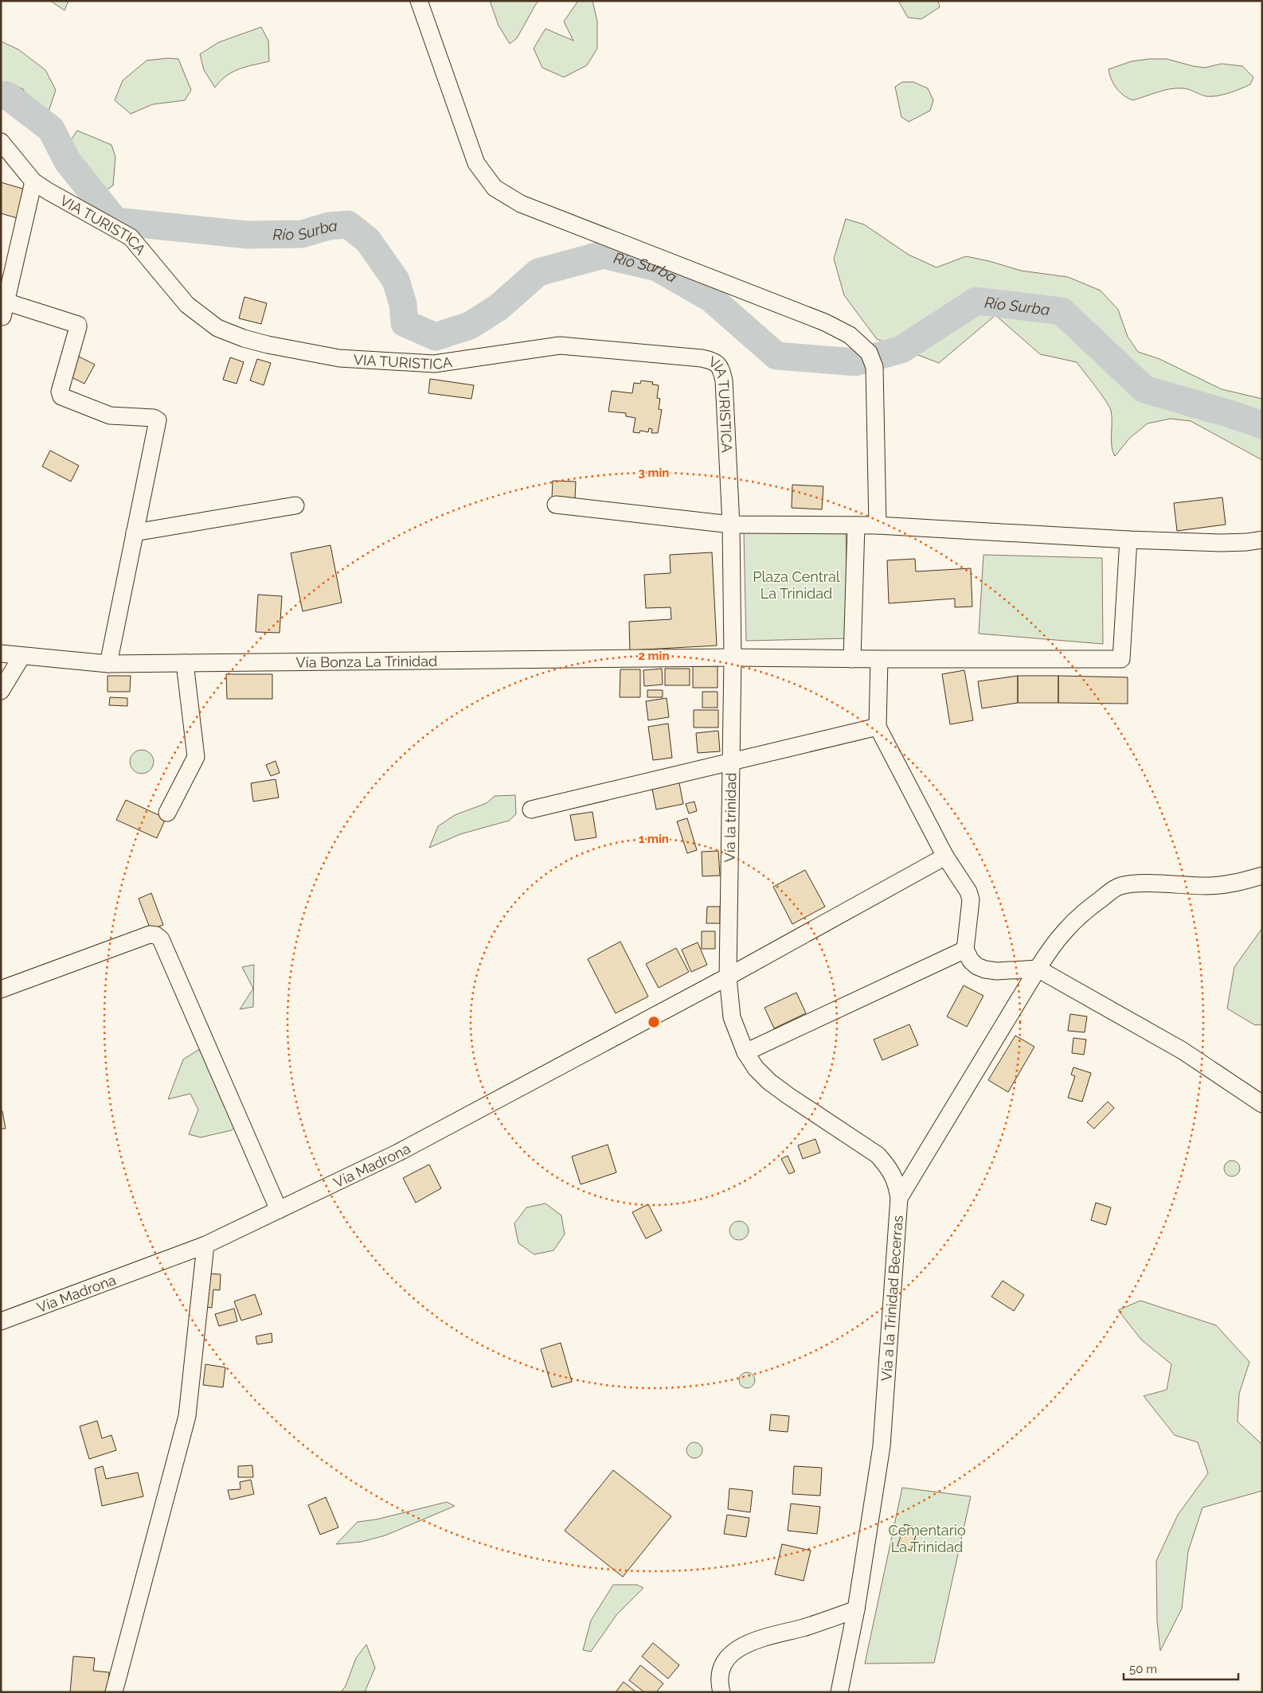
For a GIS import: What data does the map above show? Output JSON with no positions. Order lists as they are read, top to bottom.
{
  "streets": {
    "street": [
      "VIA TURISTICA",
      "Vía Bonza La Trinidad",
      "Vía la trinidad",
      "Vía Madrona",
      "Vía a la Trinidad Becerras"
    ]
  },
  "crossings": [
    ["VIA TURISTICA", "Vía Bonza La Trinidad"],
    ["VIA TURISTICA", "Vía la trinidad"],
    ["Vía Bonza La Trinidad", "Vía la trinidad"],
    ["Vía la trinidad", "Vía Madrona"],
    ["Vía la trinidad", "Vía a la Trinidad Becerras"],
    ["Vía Madrona", "Vía a la Trinidad Becerras"]
  ],
  "water": ["Río Surba"],
  "parks": ["Plaza Central La Trinidad", "Cementario La Trinidad"],
  "scale_bar": "50 m",
  "rings": ["3 min", "2 min", "1 min"]
}
